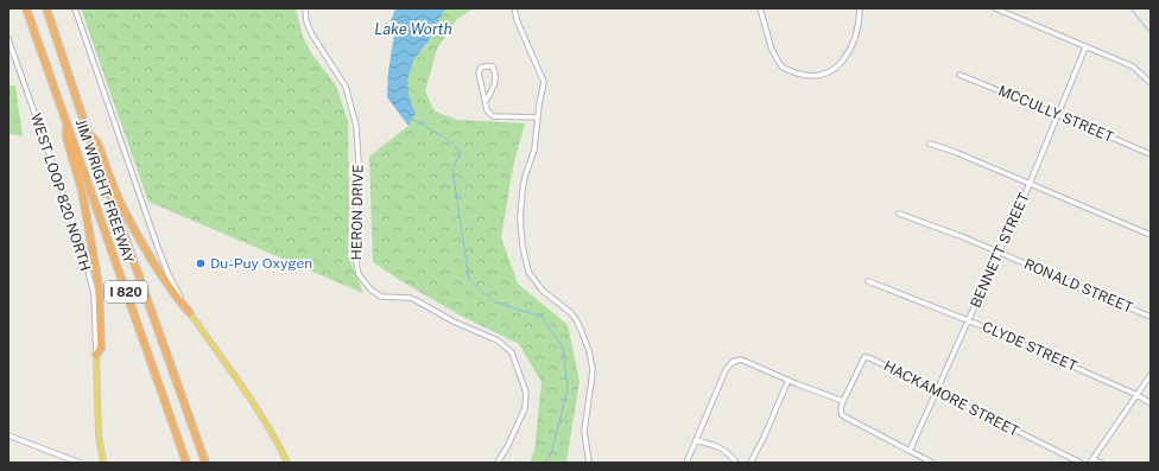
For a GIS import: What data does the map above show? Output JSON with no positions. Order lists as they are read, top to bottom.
{
  "streets": {
    "highway": ["JIM WRIGHT FREEWAY", "I 820"],
    "main road": ["WEST LOOP 820 NORTH"],
    "street": [
      "MCCULLY STREET",
      "HERON DRIVE",
      "BENNETT STREET",
      "RONALD STREET",
      "CLYDE STREET",
      "HACKAMORE STREET"
    ]
  },
  "crossings": [
    ["MCCULLY STREET", "BENNETT STREET"],
    ["BENNETT STREET", "RONALD STREET"],
    ["BENNETT STREET", "CLYDE STREET"],
    ["BENNETT STREET", "HACKAMORE STREET"]
  ],
  "water": ["Lake Worth"],
  "places": ["Du-Puy Oxygen"]
}
